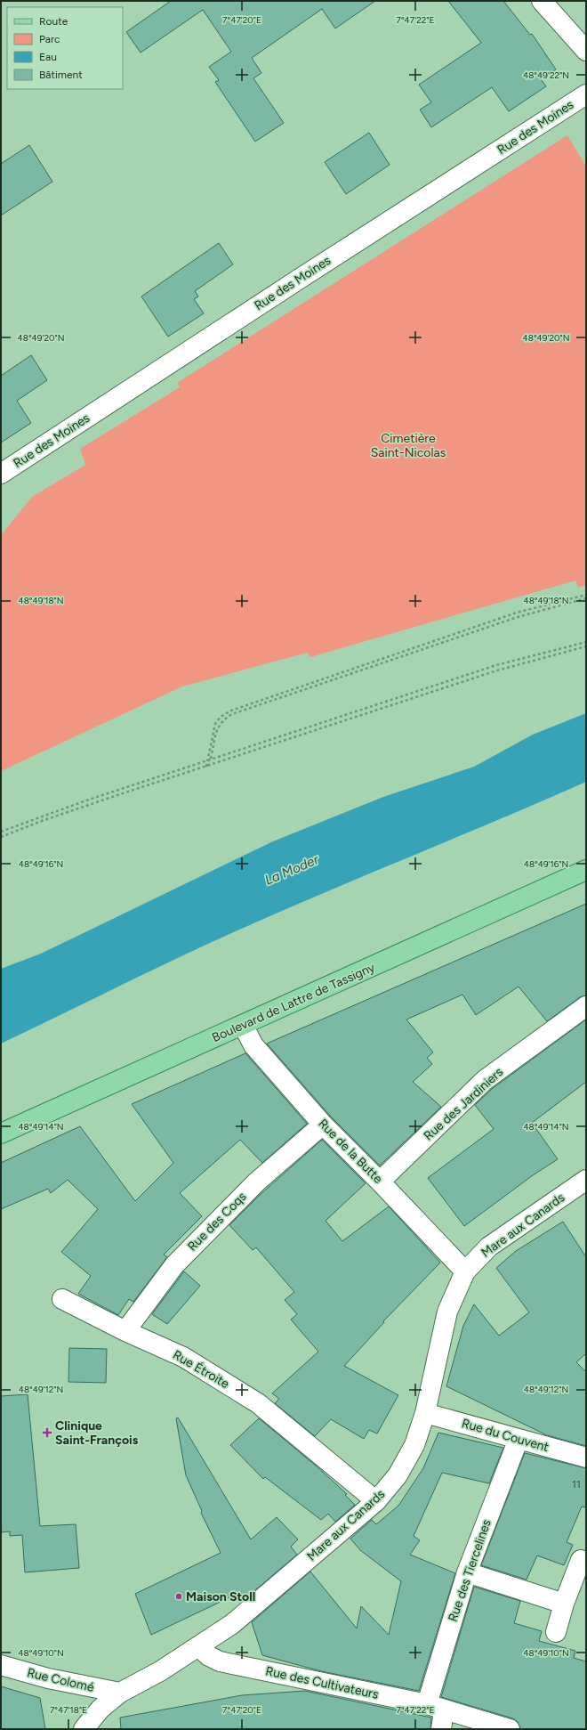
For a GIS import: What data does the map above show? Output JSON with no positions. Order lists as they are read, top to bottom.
{
  "streets": {
    "main road": ["Boulevard de Lattre de Tassigny"],
    "street": [
      "Rue des Moines",
      "Rue des Jardiniers",
      "Rue de la Butte",
      "Rue des Coqs",
      "Mare aux Canards",
      "Rue Étroite",
      "Rue du Couvent",
      "Rue des Tiercelines",
      "Rue Colomé",
      "Rue des Cultivateurs"
    ]
  },
  "crossings": [
    ["Boulevard de Lattre de Tassigny", "Rue de la Butte"],
    ["Rue des Jardiniers", "Rue de la Butte"],
    ["Rue de la Butte", "Rue des Coqs"],
    ["Rue de la Butte", "Mare aux Canards"],
    ["Rue des Coqs", "Rue Étroite"],
    ["Mare aux Canards", "Rue Étroite"],
    ["Mare aux Canards", "Rue du Couvent"],
    ["Mare aux Canards", "Rue Colomé"],
    ["Mare aux Canards", "Rue des Cultivateurs"],
    ["Rue du Couvent", "Rue des Tiercelines"],
    ["Rue des Tiercelines", "Rue des Cultivateurs"]
  ],
  "water": ["La Moder"],
  "parks": ["Cimetière Saint-Nicolas"],
  "places": {
    "health": ["Clinique Saint-François"],
    "other": ["Maison Stoll"]
  },
  "house_numbers": ["11"],
  "legend": [
    "Route",
    "Parc",
    "Eau",
    "Bâtiment"
  ],
  "coordinates": [
    "7°47'20\"E",
    "7°47'22\"E",
    "48°49'22\"N",
    "48°49'20\"N",
    "48°49'18\"N",
    "48°49'16\"N",
    "48°49'14\"N",
    "48°49'12\"N",
    "48°49'10\"N",
    "7°47'18\"E"
  ]
}
